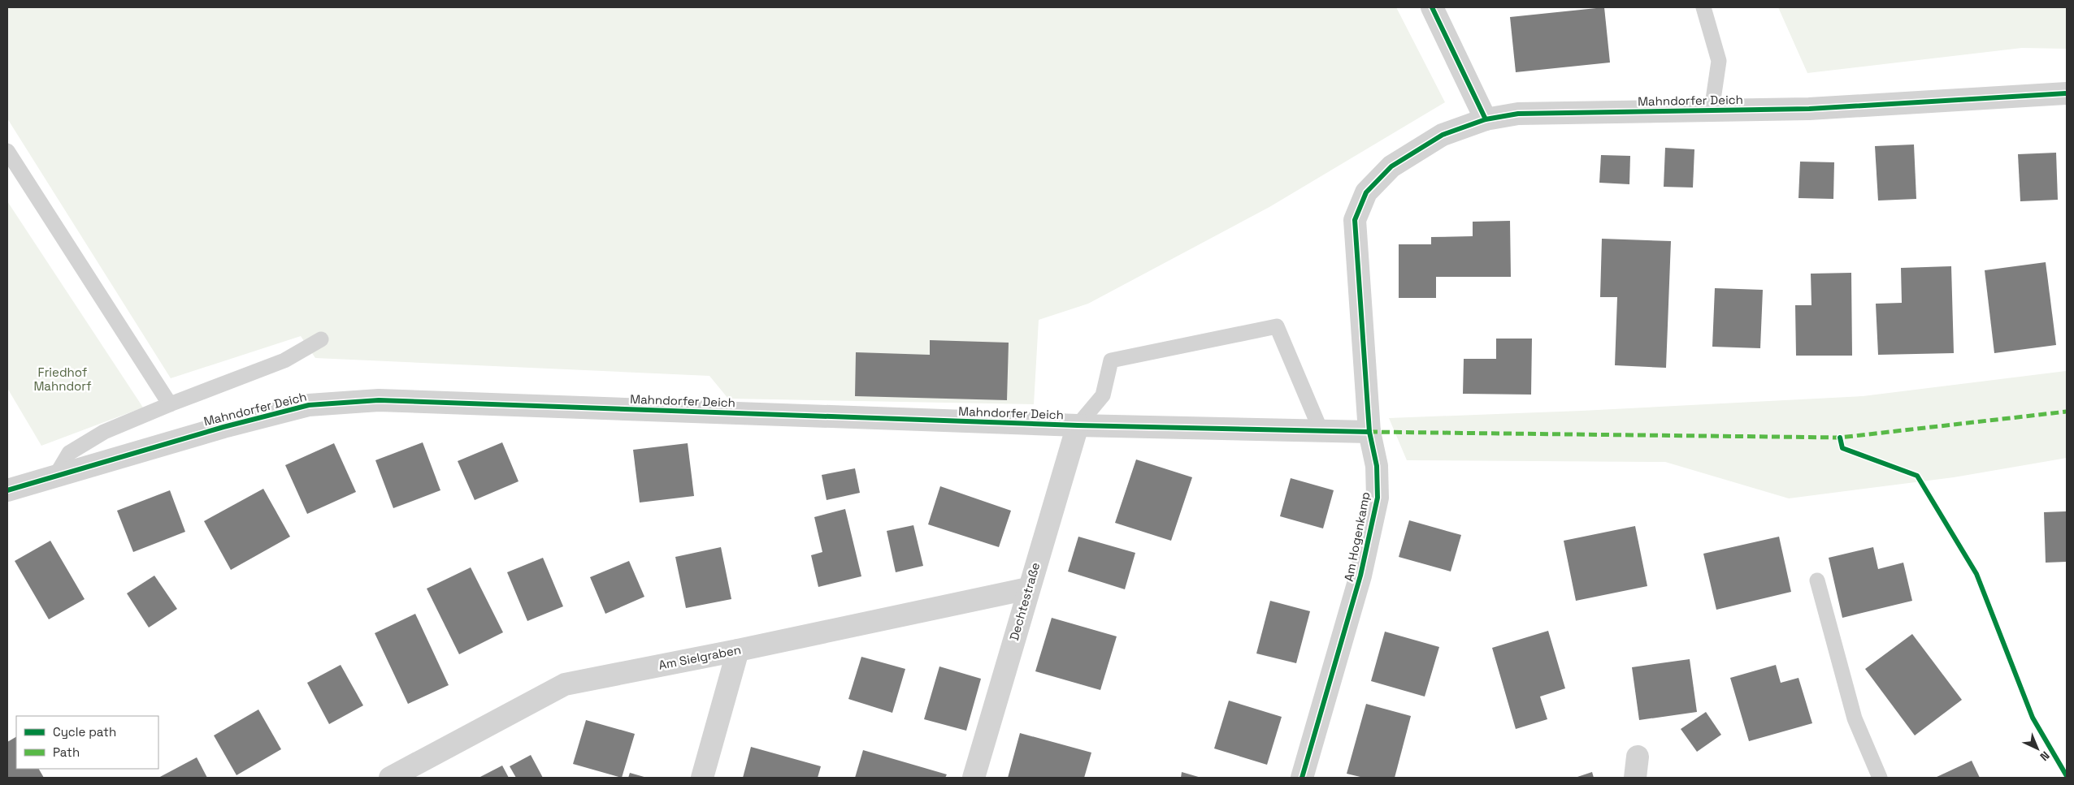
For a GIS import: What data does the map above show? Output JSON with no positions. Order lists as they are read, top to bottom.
{
  "streets": {
    "street": [
      "Mahndorfer Deich",
      "Am Hogenkamp",
      "Dechtestraße",
      "Am Sielgraben"
    ]
  },
  "crossings": [
    ["Mahndorfer Deich", "Am Hogenkamp"],
    ["Mahndorfer Deich", "Dechtestraße"],
    ["Dechtestraße", "Am Sielgraben"]
  ],
  "parks": ["Friedhof Mahndorf"],
  "legend": ["Cycle path", "Path"],
  "north": "bottom right"
}
